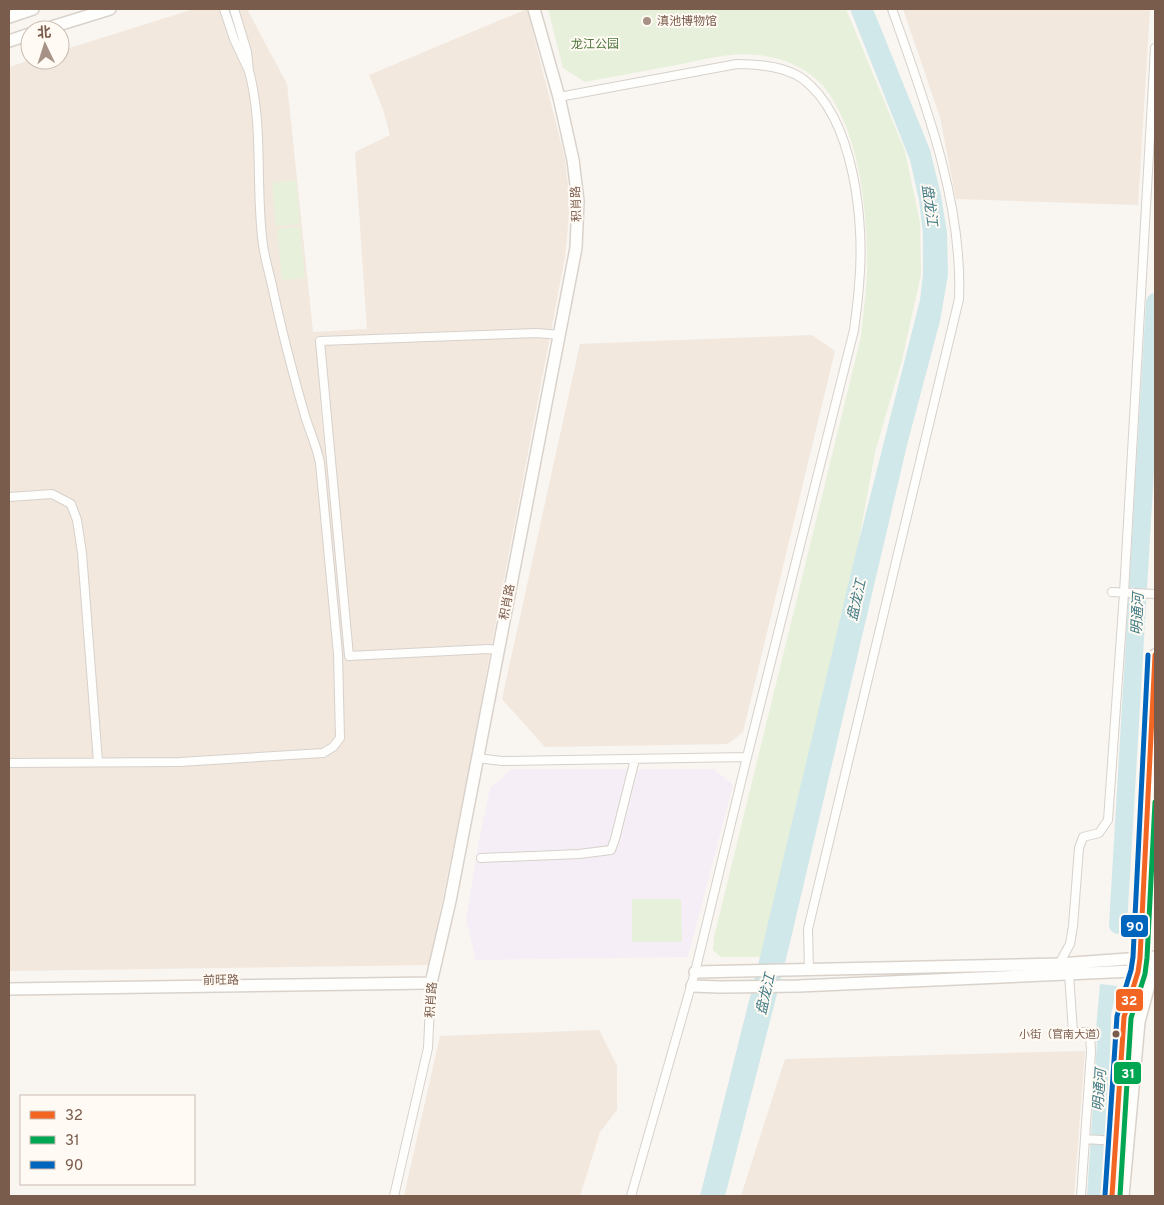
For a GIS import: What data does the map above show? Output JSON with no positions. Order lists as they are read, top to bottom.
{
  "streets": {
    "street": ["积肖路", "前旺路"]
  },
  "crossings": [
    ["积肖路", "前旺路"]
  ],
  "water": ["盘龙江", "明通河"],
  "parks": ["龙江公园"],
  "places": ["滇池博物馆", "小街（官南大道）"],
  "lines": ["transit line 32", "transit line 90", "transit line 31"],
  "legend": ["32", "31", "90"],
  "north": "top"
}
